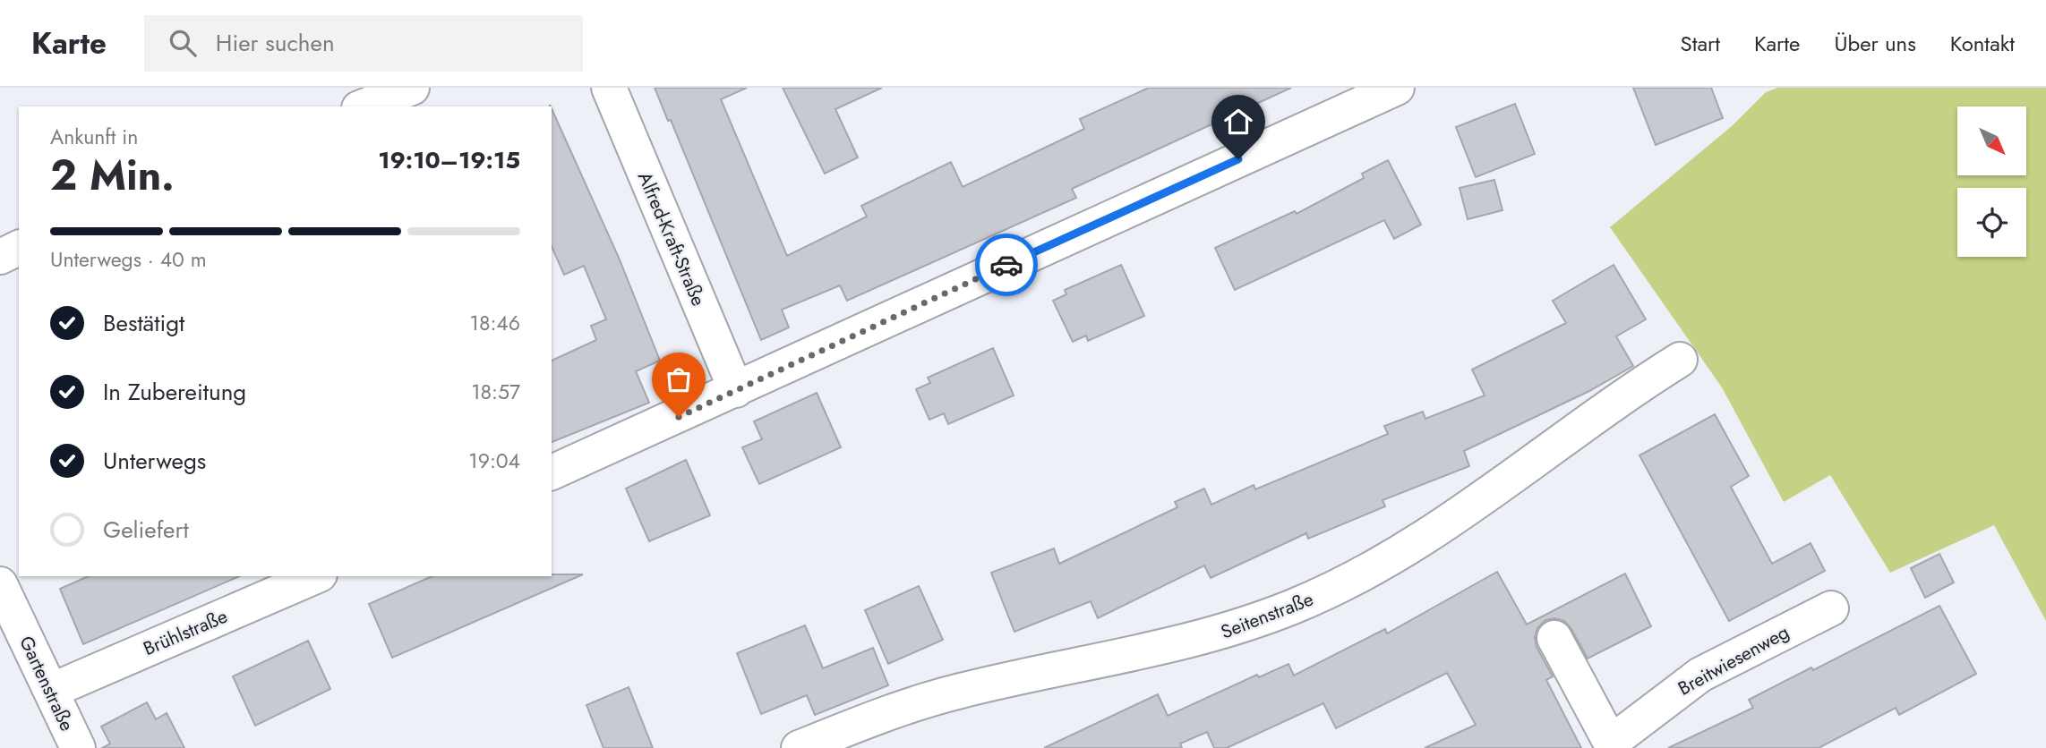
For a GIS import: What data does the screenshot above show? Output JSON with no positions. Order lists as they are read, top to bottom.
{
  "streets": {
    "street": [
      "Alfred-Kraft-Straße",
      "Seitenstraße",
      "Brühlstraße",
      "Breitwiesenweg",
      "Gartenstraße"
    ]
  },
  "crossings": [
    ["Brühlstraße", "Gartenstraße"]
  ],
  "north": "bottom right",
  "page": {
    "header": "Karte",
    "search": "Hier suchen",
    "nav": [
      "Start",
      "Karte",
      "Über uns",
      "Kontakt"
    ],
    "heading": ["2 Min.", "Ankunft in", "19:10–19:15"],
    "bar": "Unterwegs · 40 m",
    "list": [
      ["Bestätigt", "18:46"],
      ["In Zubereitung", "18:57"],
      ["Unterwegs", "19:04"],
      "Geliefert"
    ]
  }
}
